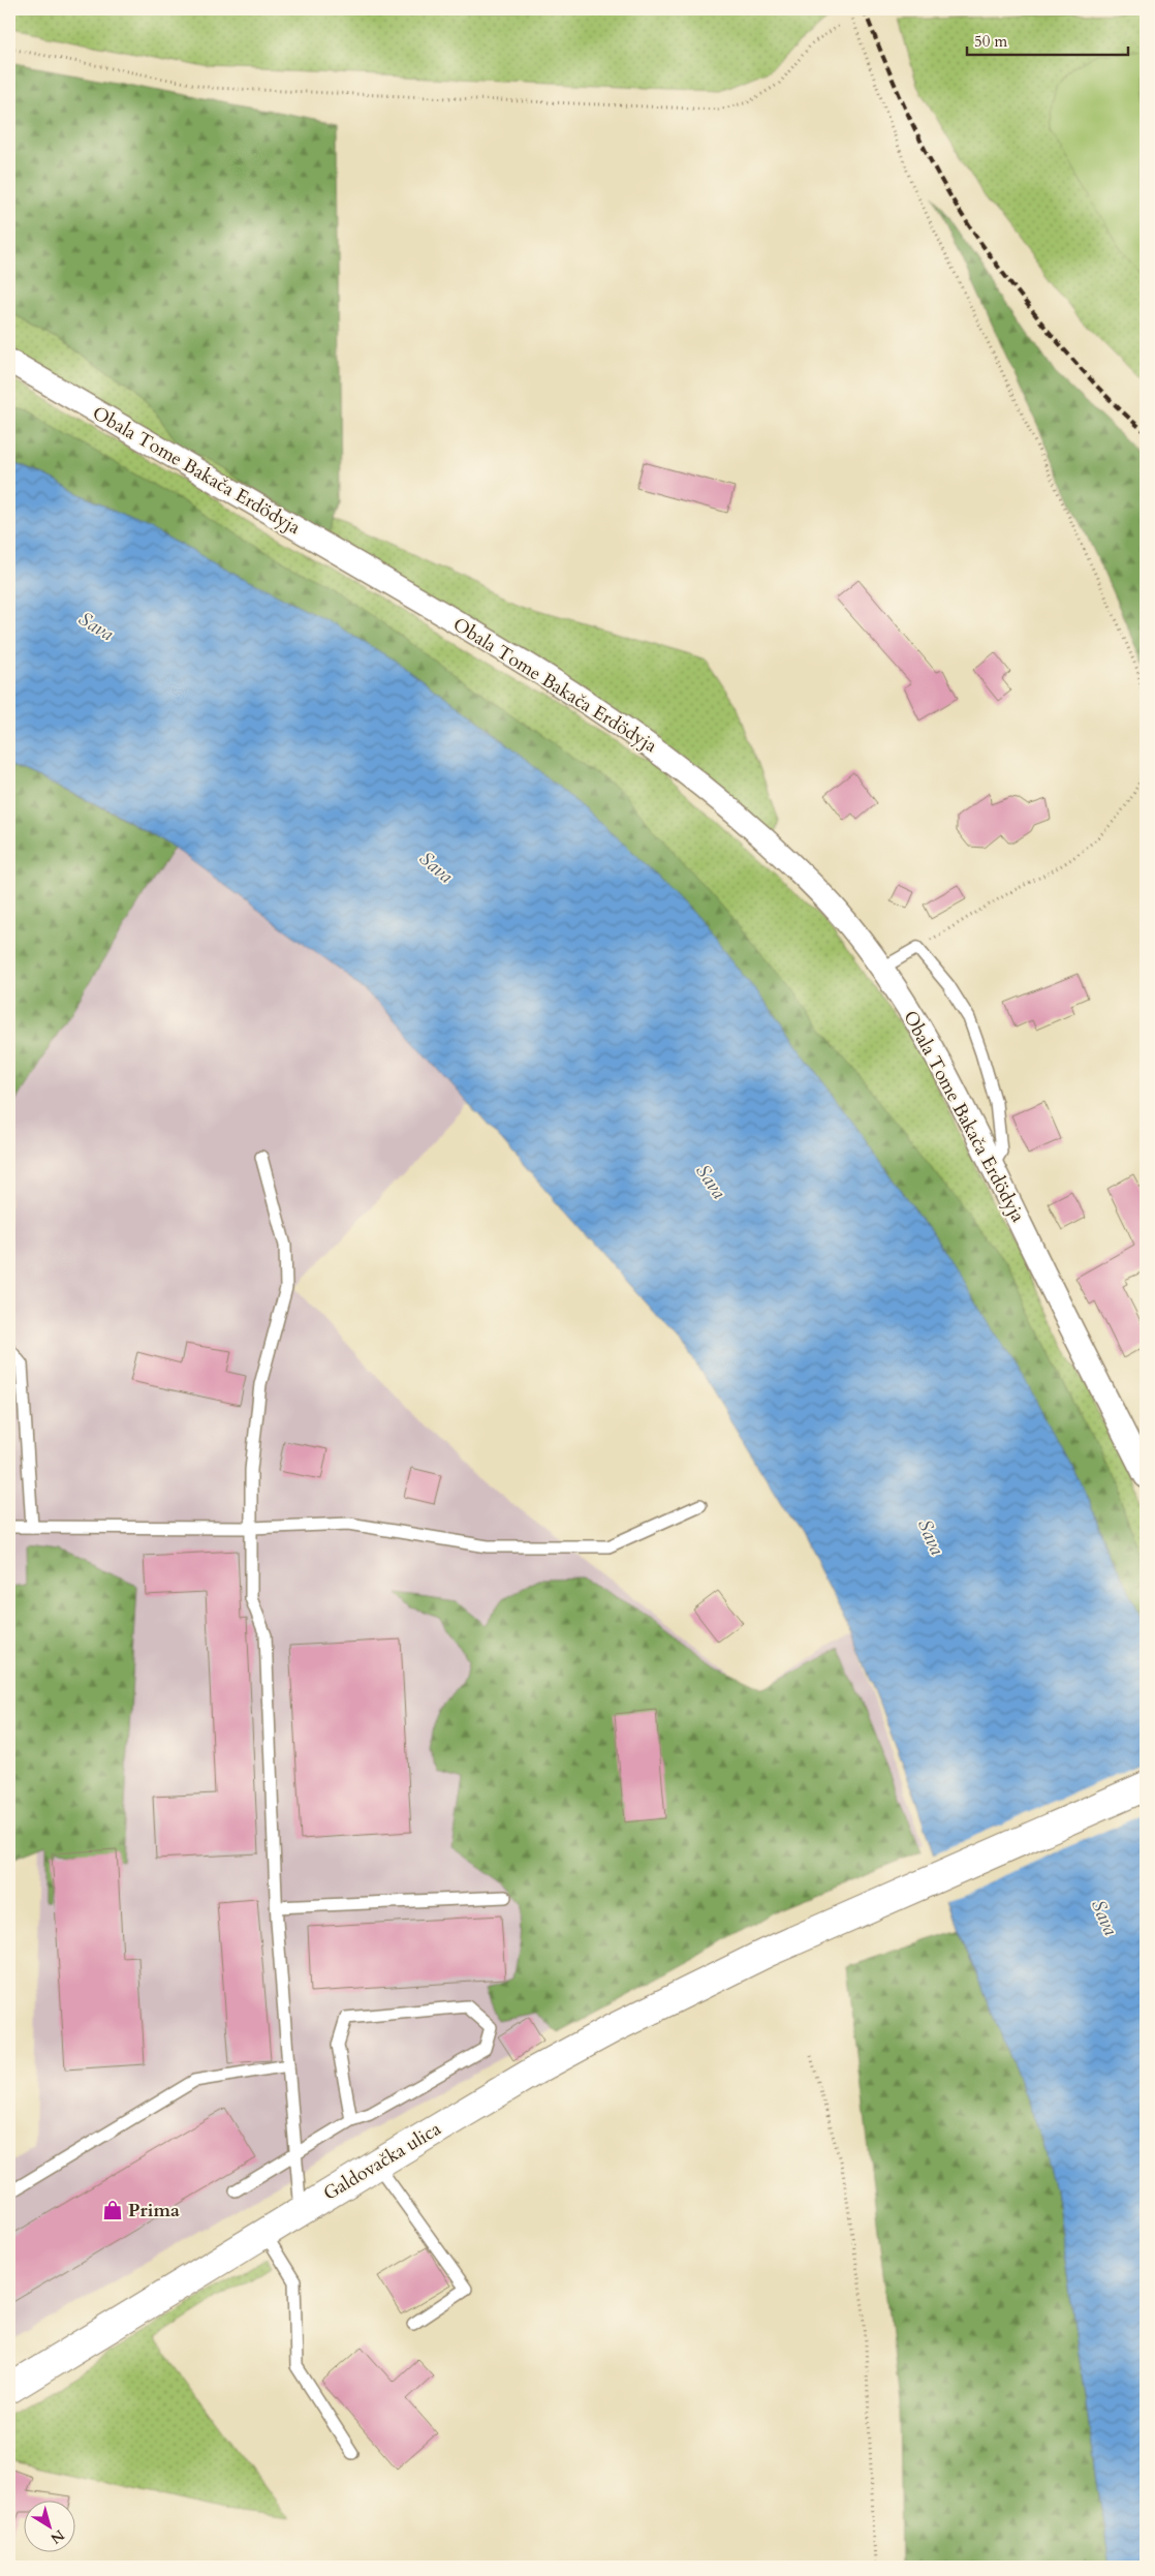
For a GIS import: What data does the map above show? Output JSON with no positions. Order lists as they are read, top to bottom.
{
  "streets": {
    "main road": ["Galdovačka ulica"],
    "street": ["Obala Tome Bakača Erdödyja"]
  },
  "water": ["Sava"],
  "places": {
    "shop": ["Prima"]
  },
  "scale_bar": "50 m",
  "north": "bottom right"
}
